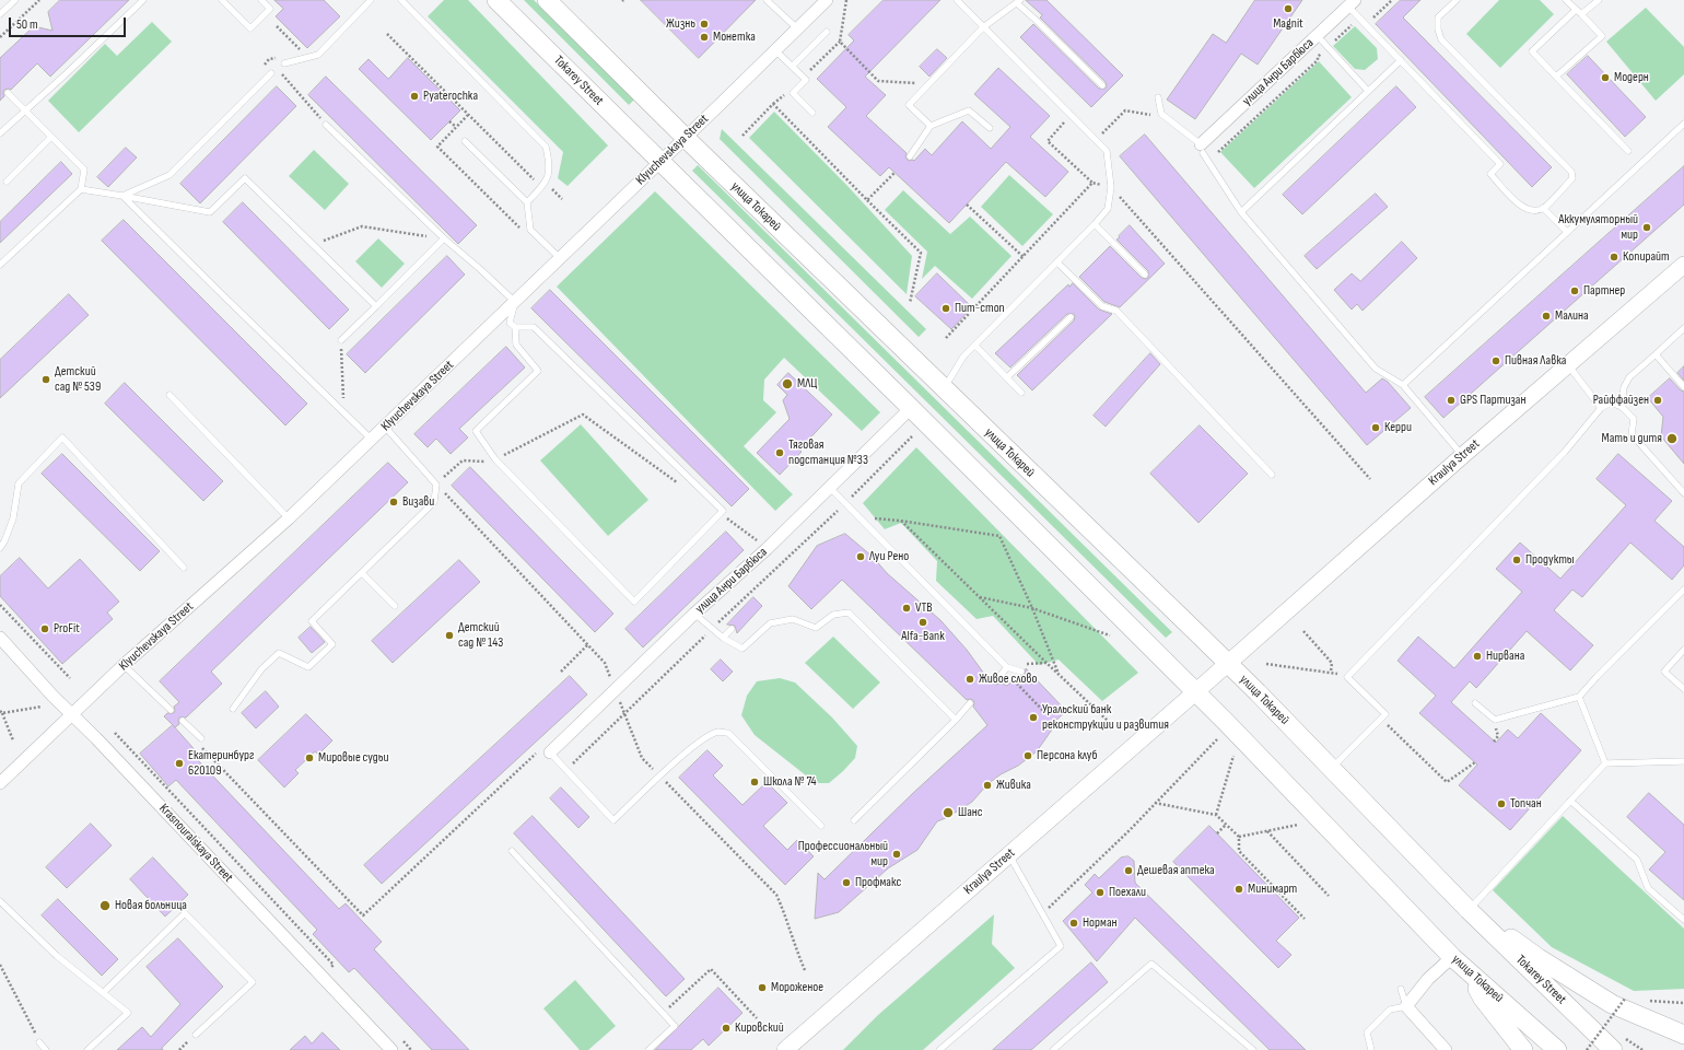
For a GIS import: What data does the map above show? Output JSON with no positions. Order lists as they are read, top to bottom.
{
  "streets": {
    "main road": ["Tokarey Street", "улица Токарей", "Kraulya Street"],
    "street": ["улица Анри Барбюса", "Klyuchevskaya Street", "Krasnouralskaya Street"]
  },
  "crossings": [
    ["улица Анри Барбюса", "улица Токарей"],
    ["Tokarey Street", "Klyuchevskaya Street"],
    ["Tokarey Street", "улица Токарей"],
    ["Klyuchevskaya Street", "улица Токарей"],
    ["Klyuchevskaya Street", "Krasnouralskaya Street"],
    ["улица Токарей", "Kraulya Street"]
  ],
  "places": [
    "Magnit",
    "Жизнь",
    "Монетка",
    "Модерн",
    "Pyaterochka",
    "Аккумуляторный мир",
    "Копирайт",
    "Партнер",
    "Пит-стоп",
    "Малина",
    "Пивная Лавка",
    "Детский сад № 539",
    "МЛЦ",
    "GPS Партизан",
    "Райффайзен",
    "Керри",
    "Мать и дитя",
    "Тяговая подстанция №33",
    "Визави",
    "Луи Рено",
    "Продукты",
    "VTB",
    "Alfa-Bank",
    "ProFit",
    "Детский сад № 143",
    "Нирвана",
    "Живое слово",
    "Уральский банк реконструкции и развития",
    "Персона клуб",
    "Мировые судьи",
    "Екатеринбург 620109",
    "Школа № 74",
    "Живика",
    "Топчан",
    "Шанс",
    "Профессиональный мир",
    "Дешевая аптека",
    "Профмакс",
    "Минимарт",
    "Поехали",
    "Новая больница",
    "Норман",
    "Мороженое",
    "Кировский"
  ],
  "scale_bar": "50 m"
}
